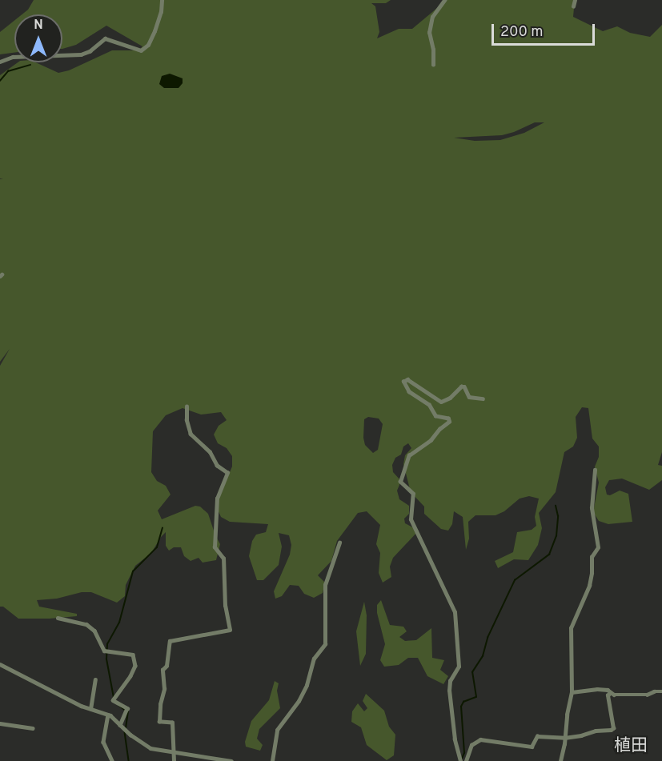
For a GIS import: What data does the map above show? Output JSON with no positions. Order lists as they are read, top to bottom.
{
  "districts": ["植田"],
  "scale_bar": "200 m",
  "north": "top"
}
